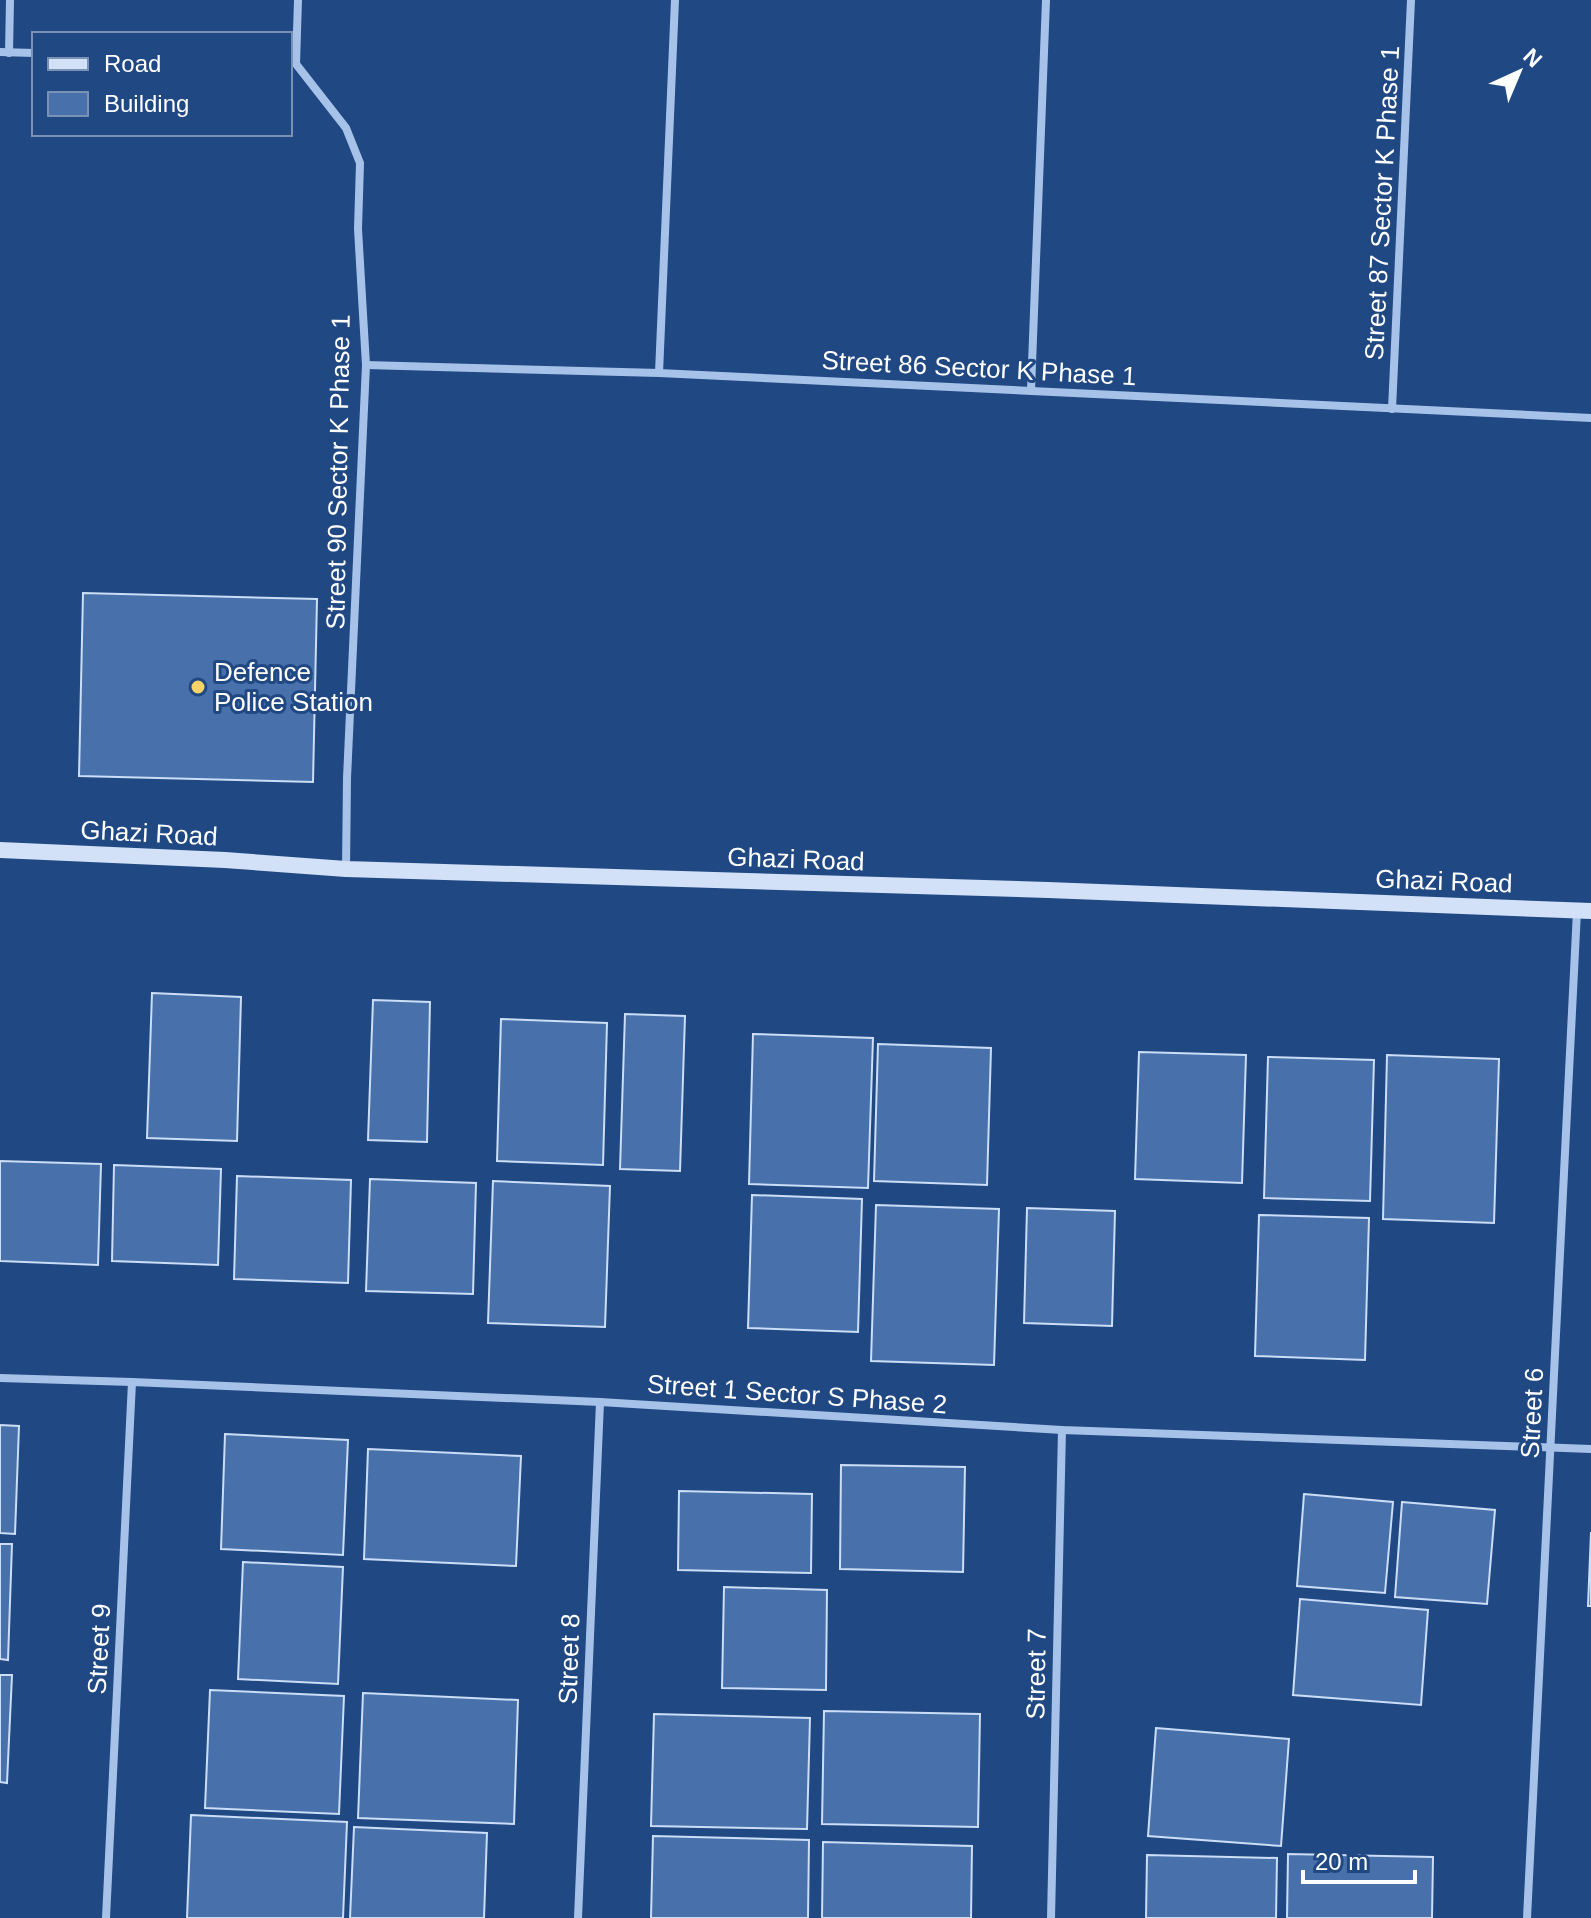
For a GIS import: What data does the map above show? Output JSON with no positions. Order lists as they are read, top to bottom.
{
  "streets": {
    "main road": ["Ghazi Road"],
    "street": [
      "Street 87 Sector K Phase 1",
      "Street 86 Sector K Phase 1",
      "Street 90 Sector K Phase 1",
      "Street 1 Sector S Phase 2",
      "Street 6",
      "Street 9",
      "Street 8",
      "Street 7"
    ]
  },
  "crossings": [
    ["Street 87 Sector K Phase 1", "Street 86 Sector K Phase 1"],
    ["Street 86 Sector K Phase 1", "Street 90 Sector K Phase 1"],
    ["Street 90 Sector K Phase 1", "Ghazi Road"],
    ["Ghazi Road", "Street 6"],
    ["Street 1 Sector S Phase 2", "Street 6"],
    ["Street 1 Sector S Phase 2", "Street 9"],
    ["Street 1 Sector S Phase 2", "Street 8"],
    ["Street 1 Sector S Phase 2", "Street 7"]
  ],
  "places": ["Defence Police Station"],
  "legend": ["Road", "Building"],
  "scale_bar": "20 m",
  "north": "top right"
}
